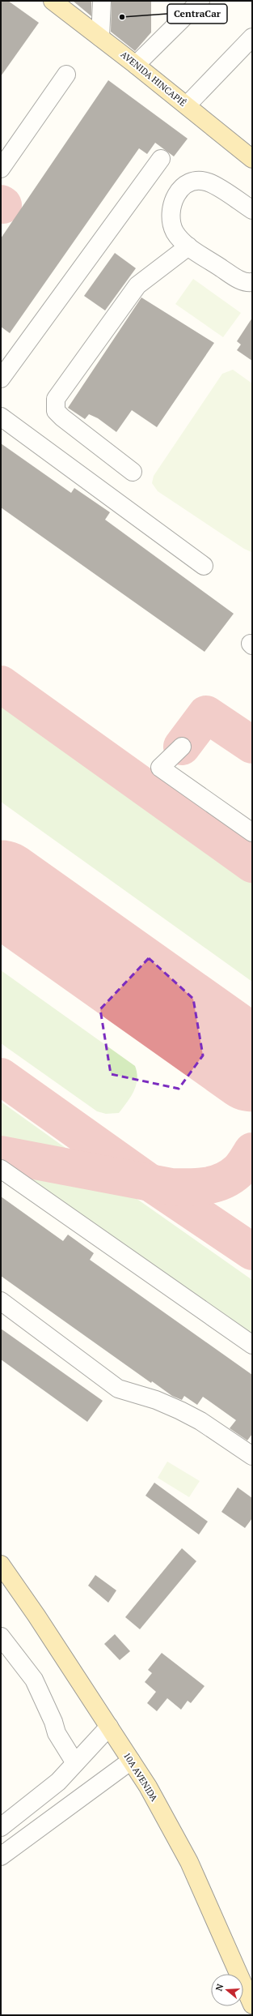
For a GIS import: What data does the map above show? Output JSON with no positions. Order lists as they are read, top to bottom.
{
  "streets": {
    "main road": ["AVENIDA HINCAPIÉ", "10A AVENIDA"]
  },
  "places": ["CentraCar"],
  "north": "left"
}
